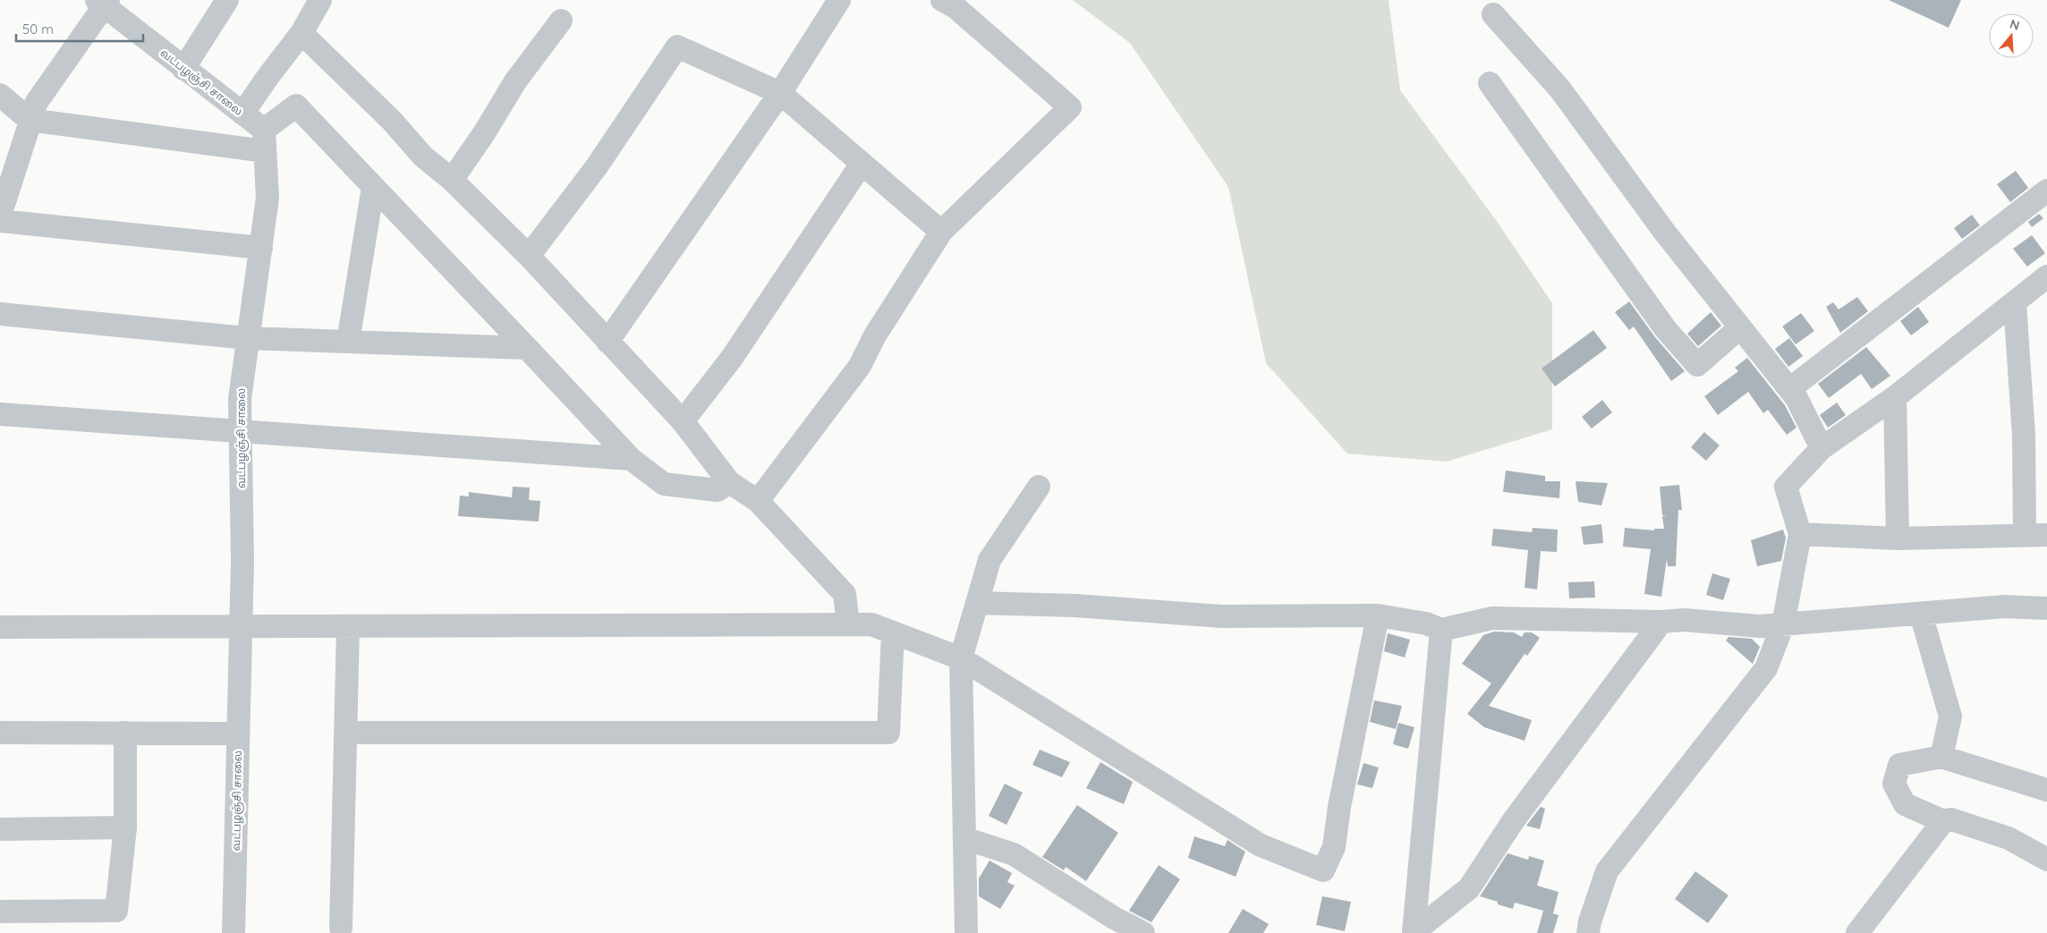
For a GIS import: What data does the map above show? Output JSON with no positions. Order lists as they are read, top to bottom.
{
  "streets": {
    "street": ["வடபழஞ்சி சாலை"]
  },
  "scale_bar": "50 m",
  "north": "top"
}
